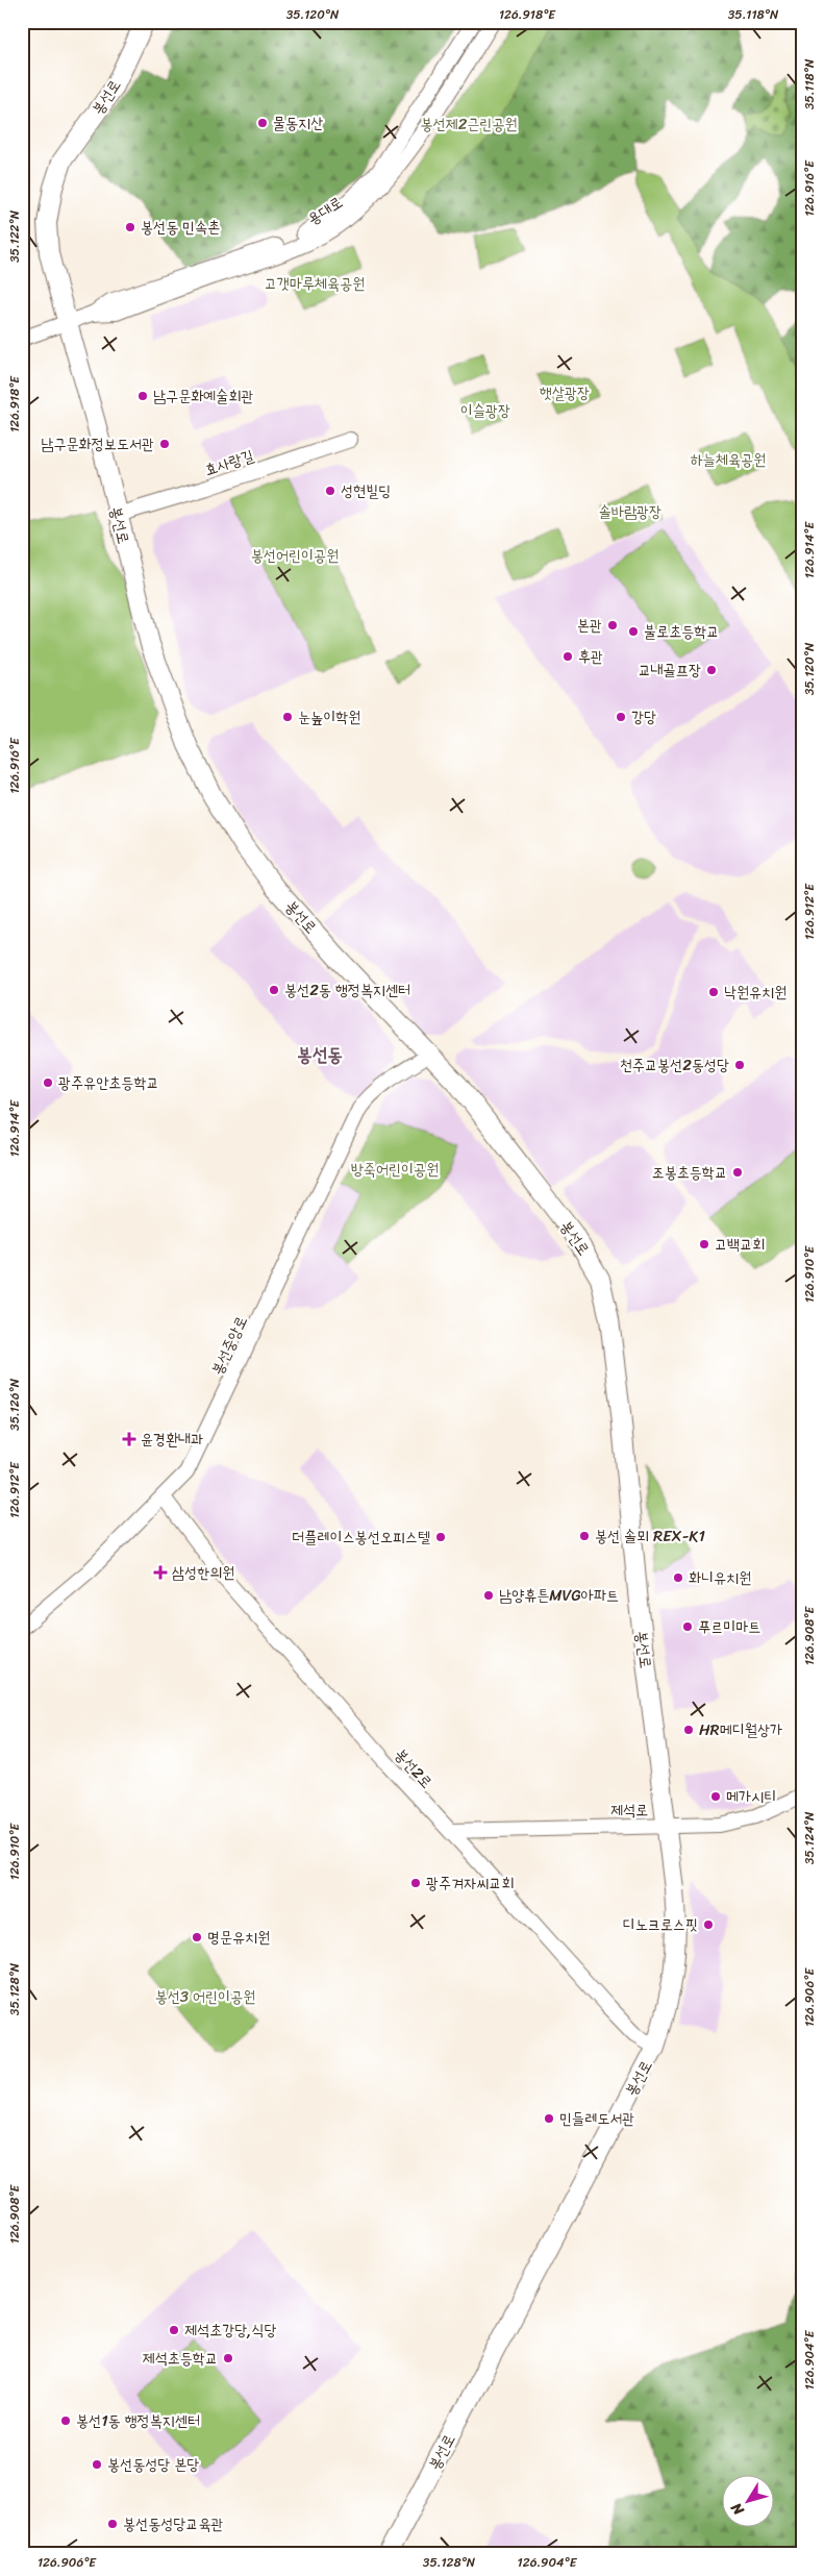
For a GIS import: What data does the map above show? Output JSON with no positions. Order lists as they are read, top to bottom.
{
  "streets": {
    "main road": ["봉선로"],
    "street": [
      "용대로",
      "효사랑길",
      "봉선중앙로",
      "봉선2로",
      "제석로"
    ]
  },
  "crossings": [
    ["봉선로", "용대로"],
    ["봉선로", "효사랑길"],
    ["봉선로", "봉선중앙로"],
    ["봉선로", "봉선2로"],
    ["봉선로", "제석로"],
    ["봉선중앙로", "봉선2로"],
    ["봉선2로", "제석로"]
  ],
  "districts": ["봉선동"],
  "parks": [
    "봉선제2근린공원",
    "고갯마루체육공원",
    "햇살광장",
    "이슬광장",
    "하늘체육공원",
    "솔바람광장",
    "봉선어린이공원",
    "방죽어린이공원",
    "봉선3 어린이공원"
  ],
  "places": {
    "other": [
      "물동지산",
      "봉선동 민속촌",
      "남구문화예술회관",
      "남구문화정보도서관",
      "성현빌딩",
      "본관",
      "불로초등학교",
      "후관",
      "교내골프장",
      "눈높이학원",
      "강당",
      "봉선2동 행정복지센터",
      "낙원유치원",
      "천주교봉선2동성당",
      "광주유안초등학교",
      "조봉초등학교",
      "고백교회",
      "봉선 솔뫼 REX-K1",
      "더플레이스봉선오피스텔",
      "화니유치원",
      "남양휴튼MVG아파트",
      "푸르미마트",
      "HR메디월상가",
      "메가시티",
      "광주겨자씨교회",
      "디노크로스핏",
      "명문유치원",
      "민들레도서관",
      "제석초강당,식당",
      "제석초등학교",
      "봉선1동 행정복지센터",
      "봉선동성당 본당",
      "봉선동성당교육관"
    ],
    "health": ["윤경환내과", "삼성한의원"]
  },
  "north": "bottom left",
  "coordinates": [
    "35.120°N",
    "126.918°E",
    "35.118°N",
    "126.916°E",
    "35.122°N",
    "126.914°E",
    "126.912°E",
    "126.910°E",
    "35.126°N",
    "126.908°E",
    "35.124°N",
    "35.128°N",
    "126.906°E",
    "126.904°E"
  ]
}
